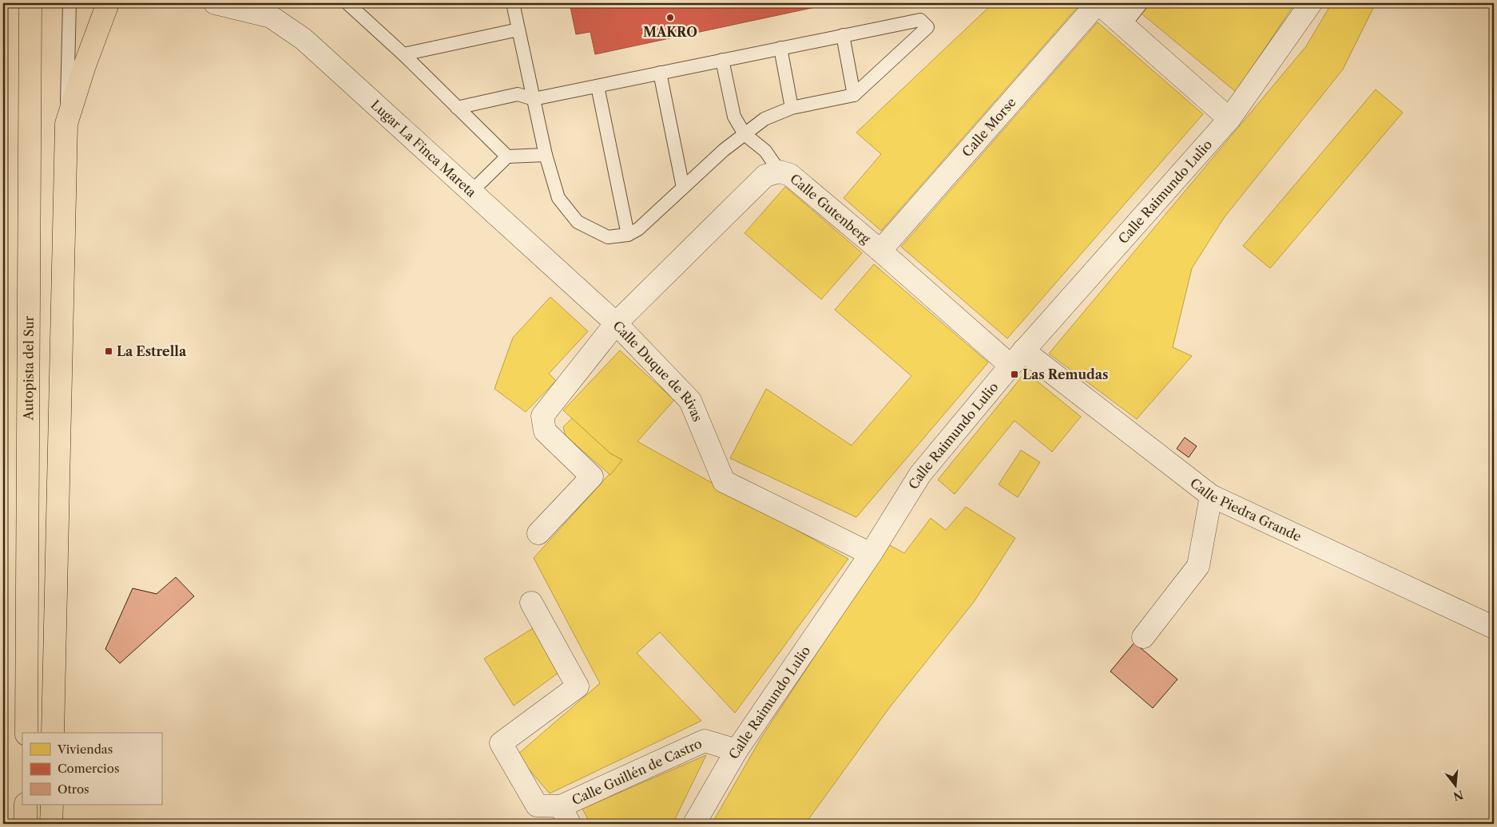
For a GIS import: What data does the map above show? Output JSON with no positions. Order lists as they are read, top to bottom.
{
  "streets": {
    "highway": ["Autopista del Sur"],
    "street": [
      "Calle Morse",
      "Lugar La Finca Mareta",
      "Calle Raimundo Lulio",
      "Calle Gutenberg",
      "Calle Duque de Rivas",
      "Calle Piedra Grande",
      "Calle Guillén de Castro"
    ]
  },
  "crossings": [
    ["Calle Morse", "Calle Gutenberg"],
    ["Lugar La Finca Mareta", "Calle Gutenberg"],
    ["Lugar La Finca Mareta", "Calle Duque de Rivas"],
    ["Calle Raimundo Lulio", "Calle Gutenberg"],
    ["Calle Raimundo Lulio", "Calle Duque de Rivas"],
    ["Calle Raimundo Lulio", "Calle Piedra Grande"],
    ["Calle Raimundo Lulio", "Calle Guillén de Castro"],
    ["Calle Gutenberg", "Calle Duque de Rivas"],
    ["Calle Gutenberg", "Calle Piedra Grande"]
  ],
  "places": {
    "other": ["MAKRO"],
    "transit": ["La Estrella", "Las Remudas"]
  },
  "legend": ["Viviendas", "Comercios", "Otros"],
  "north": "bottom"
}
